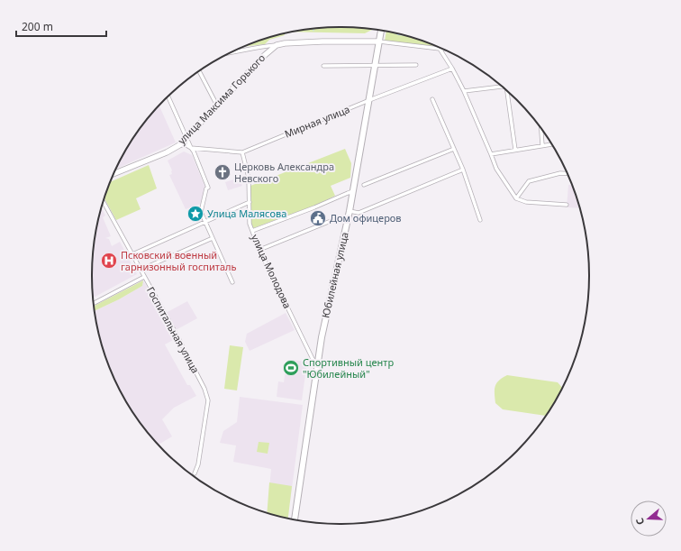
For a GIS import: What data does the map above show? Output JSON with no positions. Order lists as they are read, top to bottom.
{
  "streets": {
    "main road": ["улица Максима Горького", "Юбилейная улица"],
    "street": ["Мирная улица", "улица Молодова", "Госпитальная улица"]
  },
  "crossings": [
    ["улица Максима Горького", "Мирная улица"],
    ["Мирная улица", "улица Молодова"],
    ["Мирная улица", "Юбилейная улица"],
    ["улица Молодова", "Юбилейная улица"]
  ],
  "places": {
    "church": ["Церковь Александра Невского"],
    "place": ["Улица Малясова"],
    "public building": ["Дом офицеров"],
    "hospital": ["Псковский военный гарнизонный госпиталь"],
    "sports": ["Спортивный центр \"Юбилейный\""]
  },
  "scale_bar": "200 m",
  "north": "left"
}
